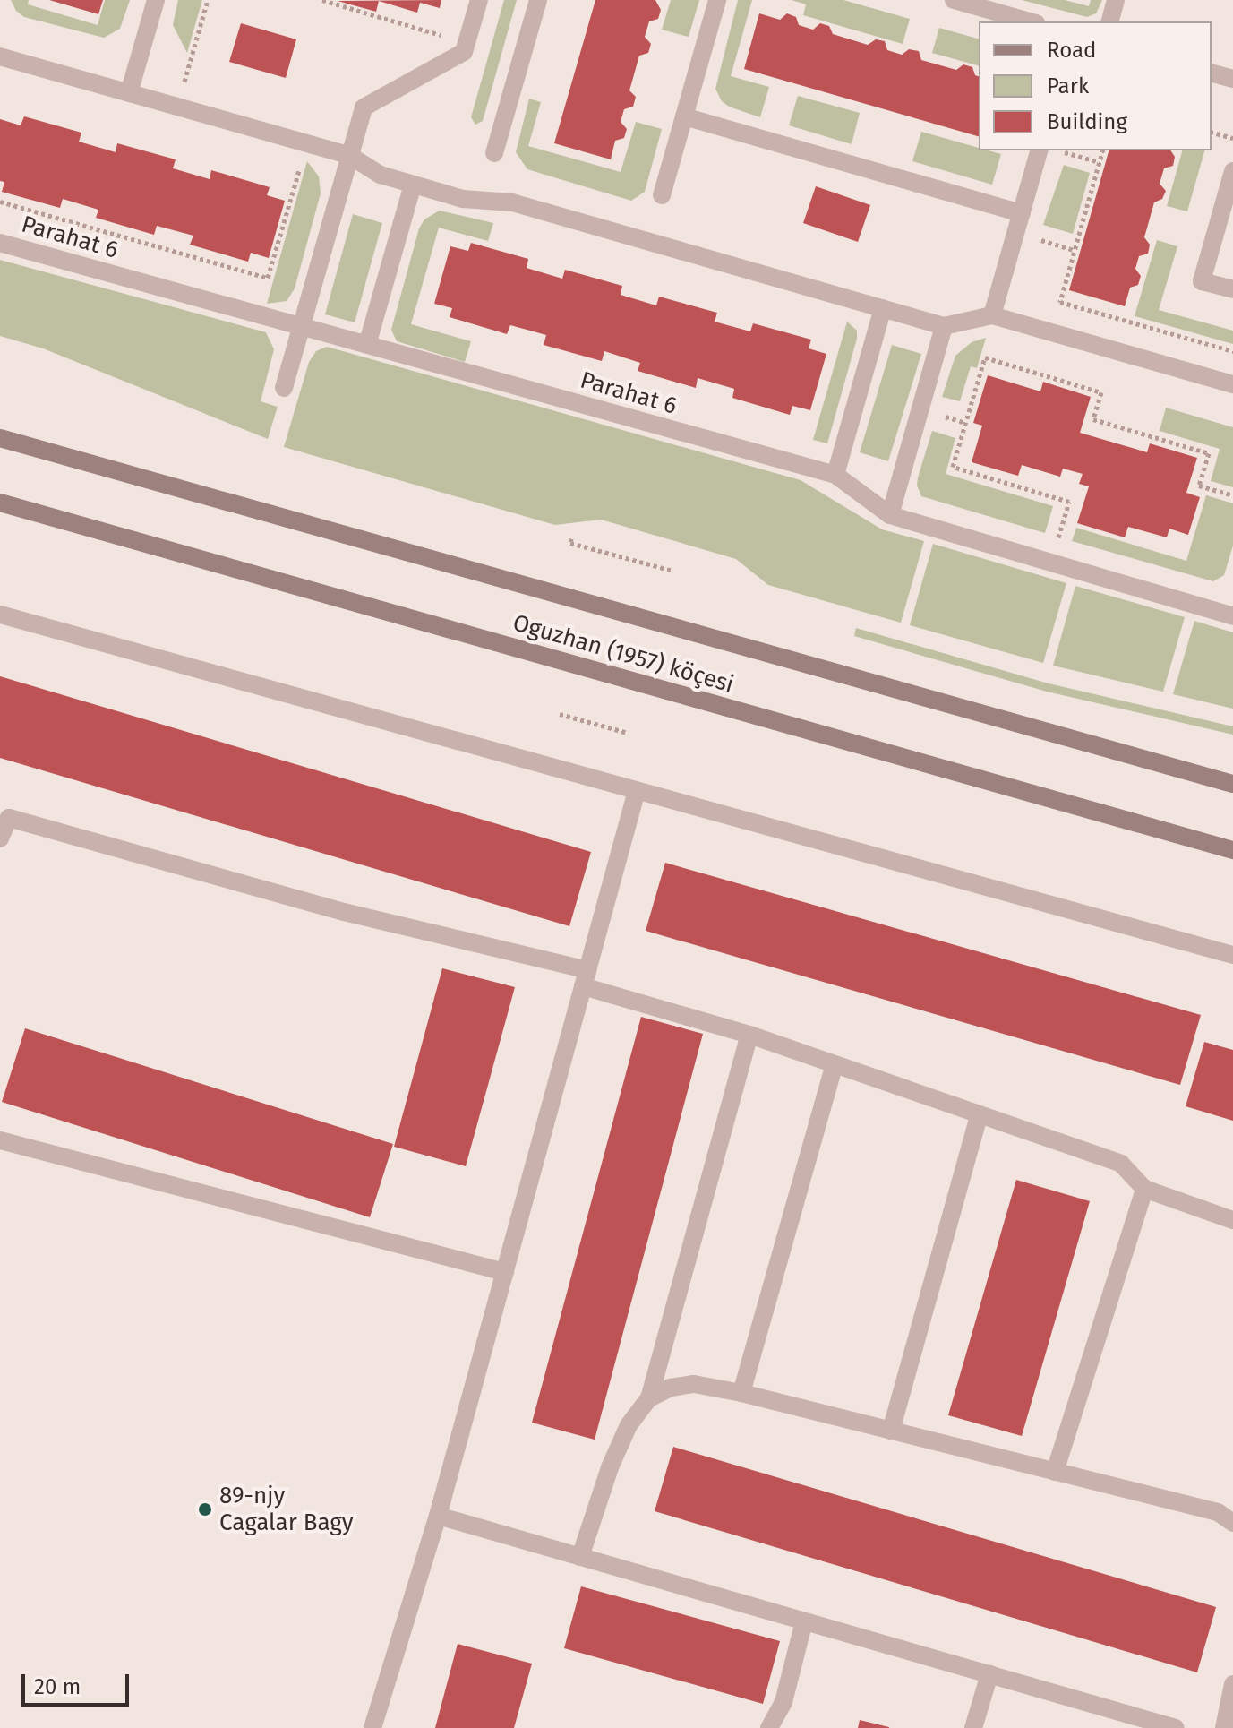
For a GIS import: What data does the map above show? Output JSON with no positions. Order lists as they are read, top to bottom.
{
  "streets": {
    "main road": ["Oguzhan (1957) köçesi"],
    "street": ["Parahat 6"]
  },
  "places": ["89-njy Cagalar Bagy"],
  "legend": ["Road", "Park", "Building"],
  "scale_bar": "20 m"
}
